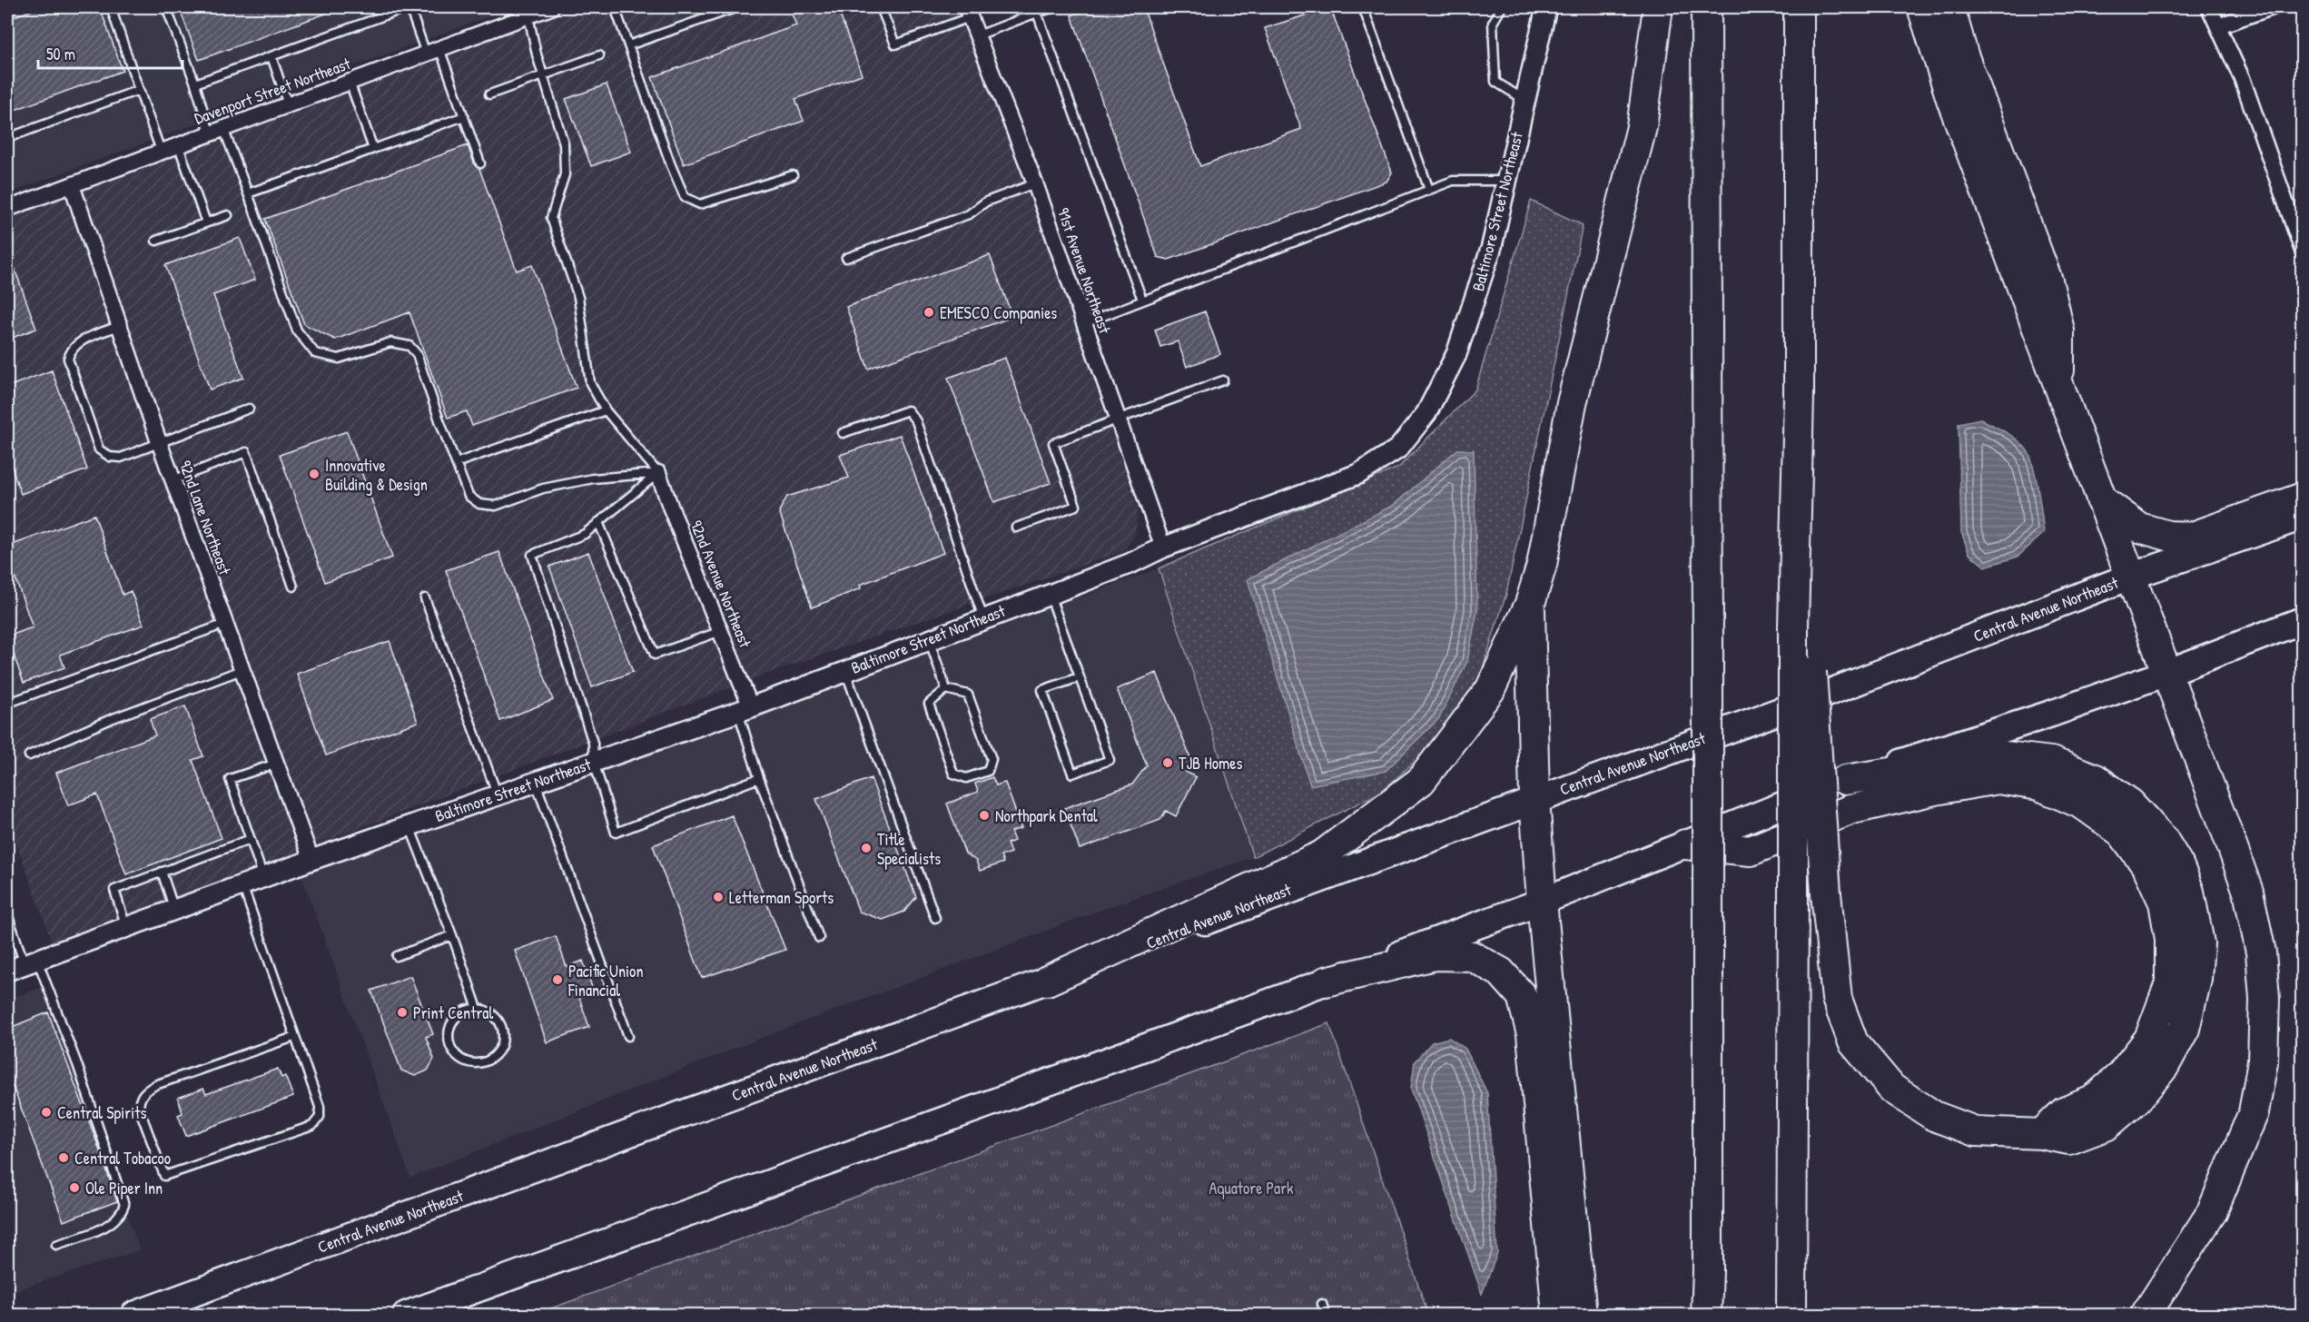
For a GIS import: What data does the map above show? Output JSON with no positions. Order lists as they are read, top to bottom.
{
  "streets": {
    "highway": ["Central Avenue Northeast"],
    "street": [
      "Davenport Street Northeast",
      "Baltimore Street Northeast",
      "91st Avenue Northeast",
      "92nd Lane Northeast",
      "92nd Avenue Northeast"
    ]
  },
  "crossings": [
    ["Davenport Street Northeast", "92nd Lane Northeast"],
    ["Baltimore Street Northeast", "91st Avenue Northeast"],
    ["Baltimore Street Northeast", "92nd Lane Northeast"],
    ["Baltimore Street Northeast", "92nd Avenue Northeast"]
  ],
  "parks": ["Aquatore Park"],
  "places": [
    "EMESCO Companies",
    "Innovative Building & Design",
    "TJB Homes",
    "Northpark Dental",
    "Title Specialists",
    "Letterman Sports",
    "Pacific Union Financial",
    "Print Central",
    "Central Spirits",
    "Central Tobacoo",
    "Ole Piper Inn"
  ],
  "scale_bar": "50 m"
}
